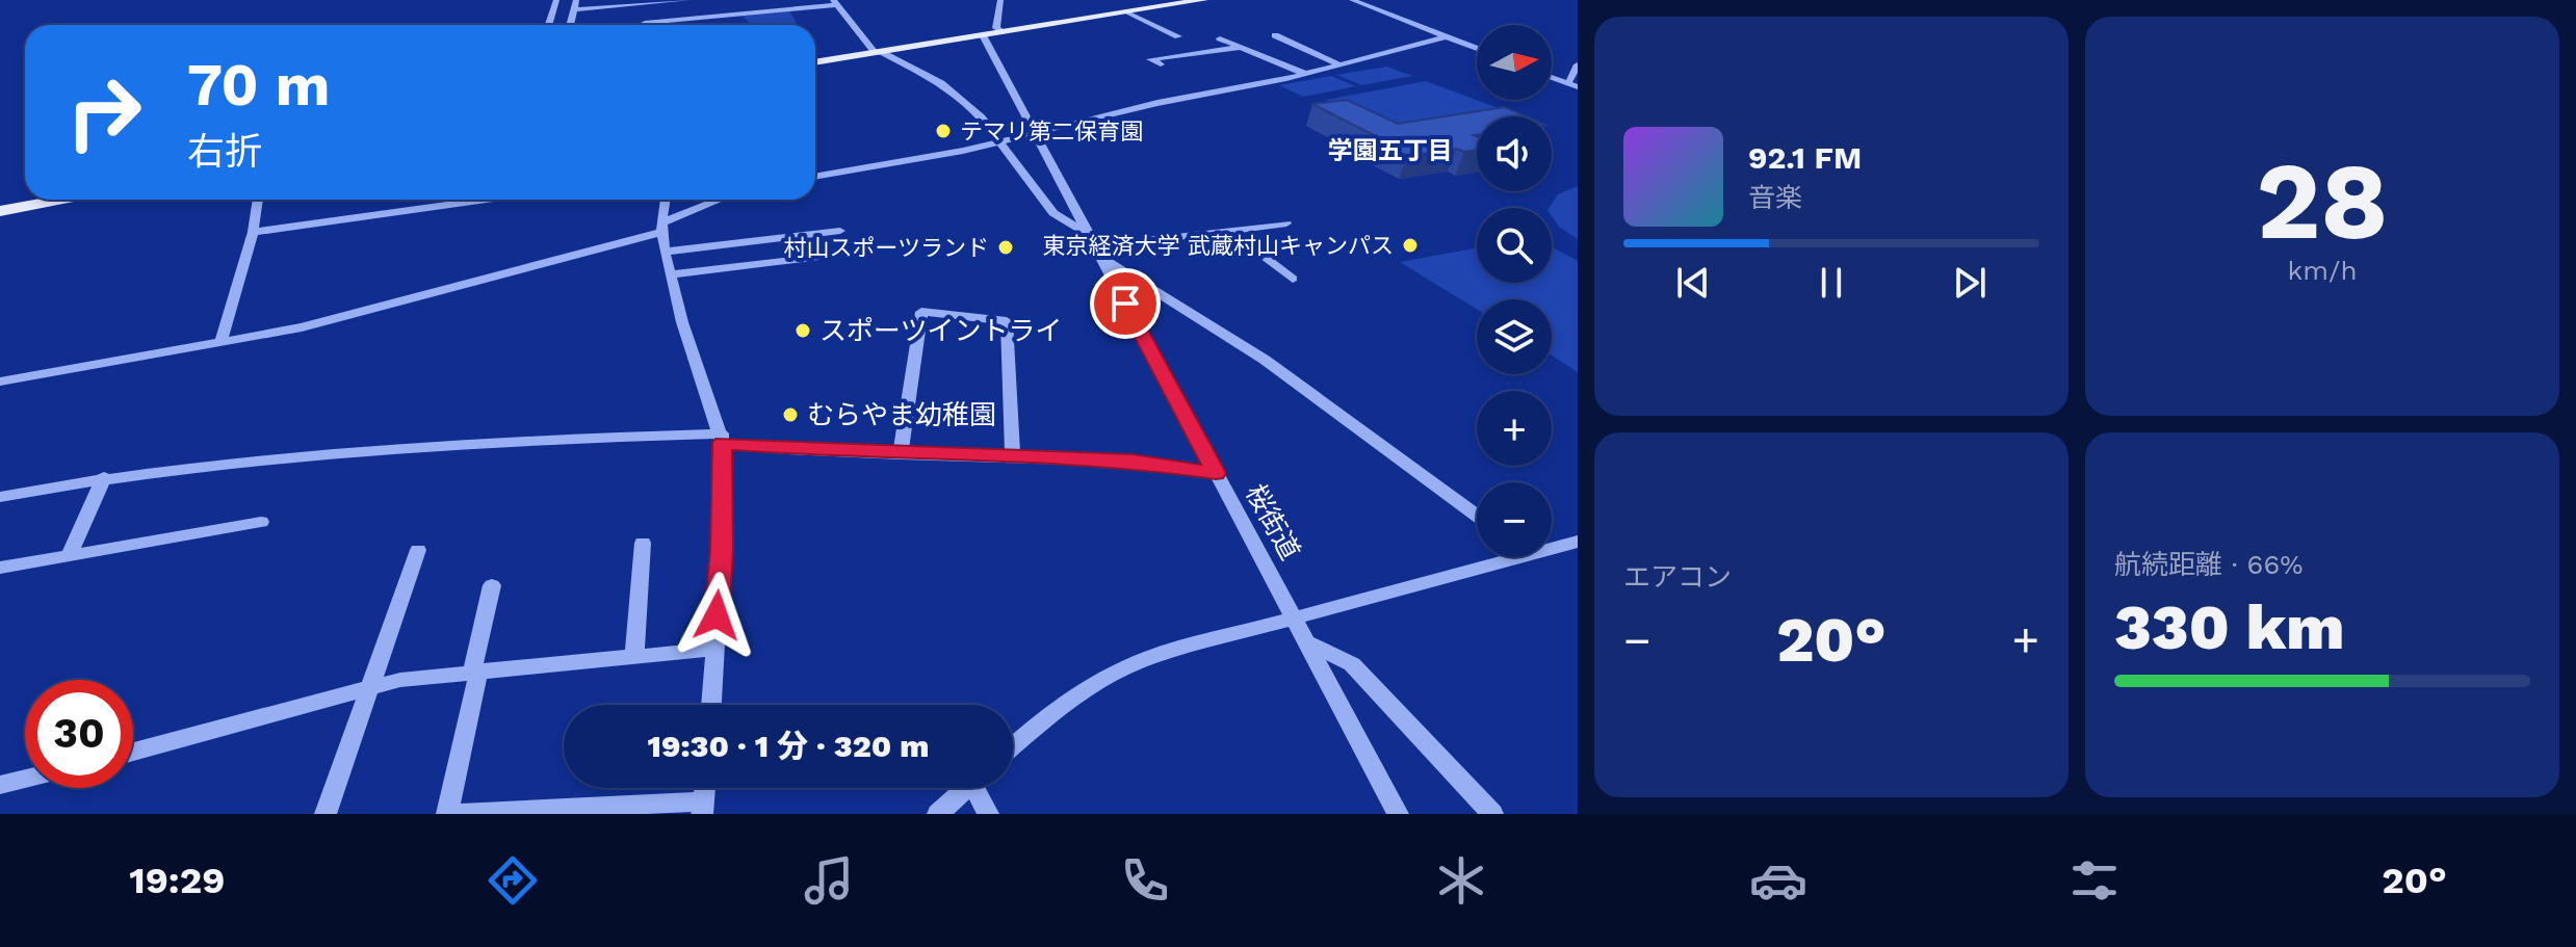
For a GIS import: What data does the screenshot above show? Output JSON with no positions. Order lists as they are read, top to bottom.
{
  "streets": {
    "street": ["桜街道"]
  },
  "districts": ["学園五丁目"],
  "places": [
    "テマリ第二保育園",
    "東京経済大学 武蔵村山キャンパス",
    "村山スポーツランド",
    "スポーツイントライ",
    "むらやま幼稚園"
  ],
  "north": "right",
  "page": {
    "tile": [
      ["28", "km/h"],
      "エアコン",
      ["航続距離 · 66%", "330 km"]
    ],
    "map_buttons": ["+", "−"],
    "turn": ["70 m", "右折"],
    "song": ["92.1 FM", "音楽"],
    "heat": ["−", "20°", "+"],
    "limit": "30",
    "trip": "19:30 · 1 分 · 320 m",
    "tabs": ["19:29", "20°"]
  }
}
